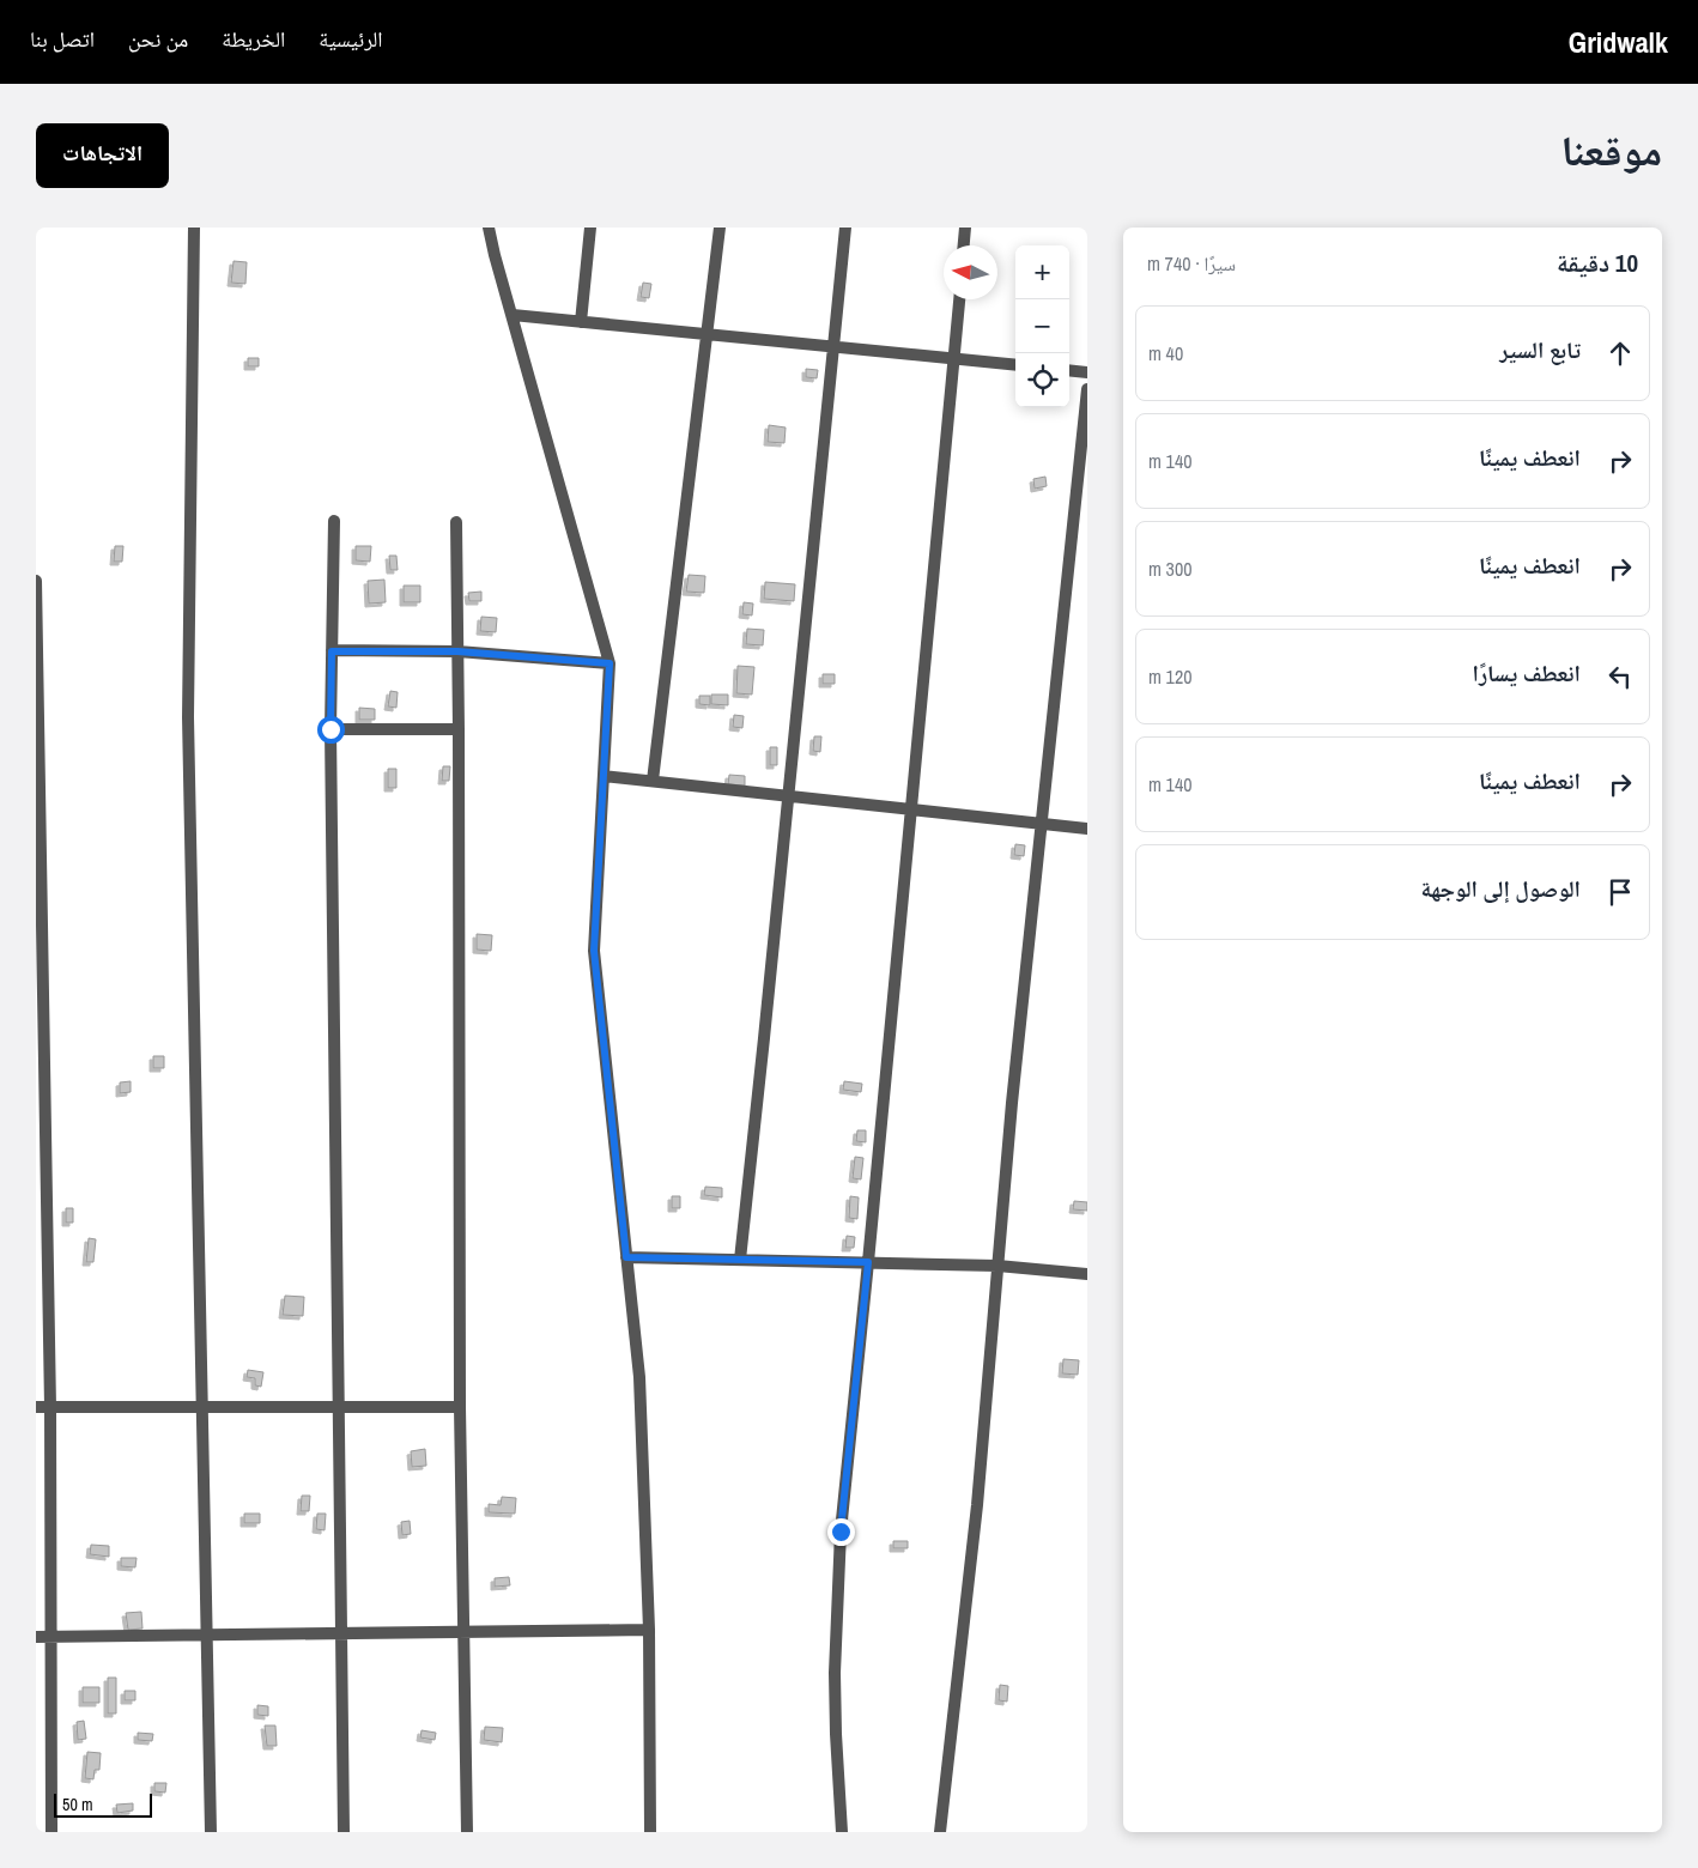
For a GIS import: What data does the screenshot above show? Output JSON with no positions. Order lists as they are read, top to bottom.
{
  "scale_bar": "50 m",
  "north": "left",
  "page": {
    "header": "Gridwalk",
    "nav": [
      "الرئيسية",
      "الخريطة",
      "من نحن",
      "اتصل بنا"
    ],
    "title": "موقعنا",
    "buttons": "الاتجاهات",
    "heading": ["10 دقيقة", "سيرًا · 740 m"],
    "map_buttons": ["+", "−"],
    "list": [
      ["تابع السير", "40 m"],
      ["انعطف يمينًا", "140 m"],
      ["انعطف يمينًا", "300 m"],
      ["انعطف يسارًا", "120 m"],
      ["انعطف يمينًا", "140 m"],
      "الوصول إلى الوجهة"
    ],
    "scale": "50 m"
  }
}
